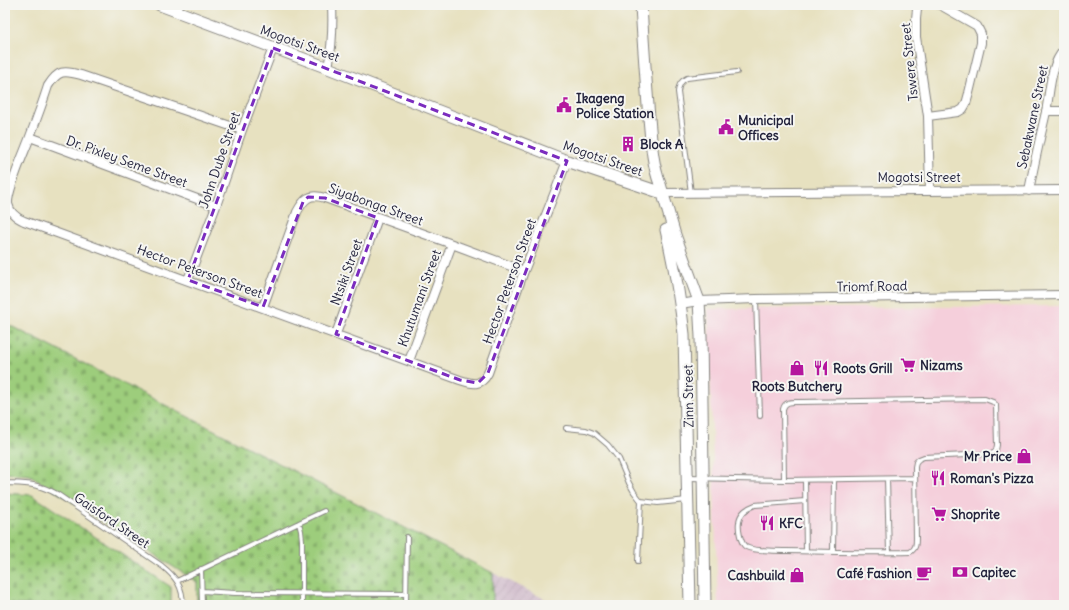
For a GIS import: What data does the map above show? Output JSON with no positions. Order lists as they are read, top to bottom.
{
  "streets": {
    "street": [
      "Mogotsi Street",
      "Tswere Street",
      "Sebakwane Street",
      "John Dube Street",
      "Dr. Pixley Seme Street",
      "Siyabonga Street",
      "Hector Peterson Street",
      "Ntsiki Street",
      "Triomf Road",
      "Khutumani Street",
      "Zinn Street"
    ],
    "lane": ["Gaisford Street"]
  },
  "crossings": [
    ["Mogotsi Street", "Tswere Street"],
    ["Mogotsi Street", "Sebakwane Street"],
    ["Mogotsi Street", "John Dube Street"],
    ["Mogotsi Street", "Hector Peterson Street"],
    ["Mogotsi Street", "Zinn Street"],
    ["John Dube Street", "Dr. Pixley Seme Street"],
    ["John Dube Street", "Hector Peterson Street"],
    ["Dr. Pixley Seme Street", "Hector Peterson Street"],
    ["Siyabonga Street", "Hector Peterson Street"],
    ["Siyabonga Street", "Ntsiki Street"],
    ["Siyabonga Street", "Khutumani Street"],
    ["Hector Peterson Street", "Ntsiki Street"],
    ["Hector Peterson Street", "Khutumani Street"],
    ["Triomf Road", "Zinn Street"]
  ],
  "places": {
    "public building": ["Ikageng Police Station", "Municipal Offices"],
    "building": ["Block A"],
    "supermarket": ["Nizams", "Shoprite"],
    "shop": ["Roots Butchery", "Mr Price", "Cashbuild"],
    "restaurant": ["Roots Grill", "Roman's Pizza", "KFC"],
    "bank": ["Capitec"],
    "cafe": ["Café Fashion"]
  }
}
